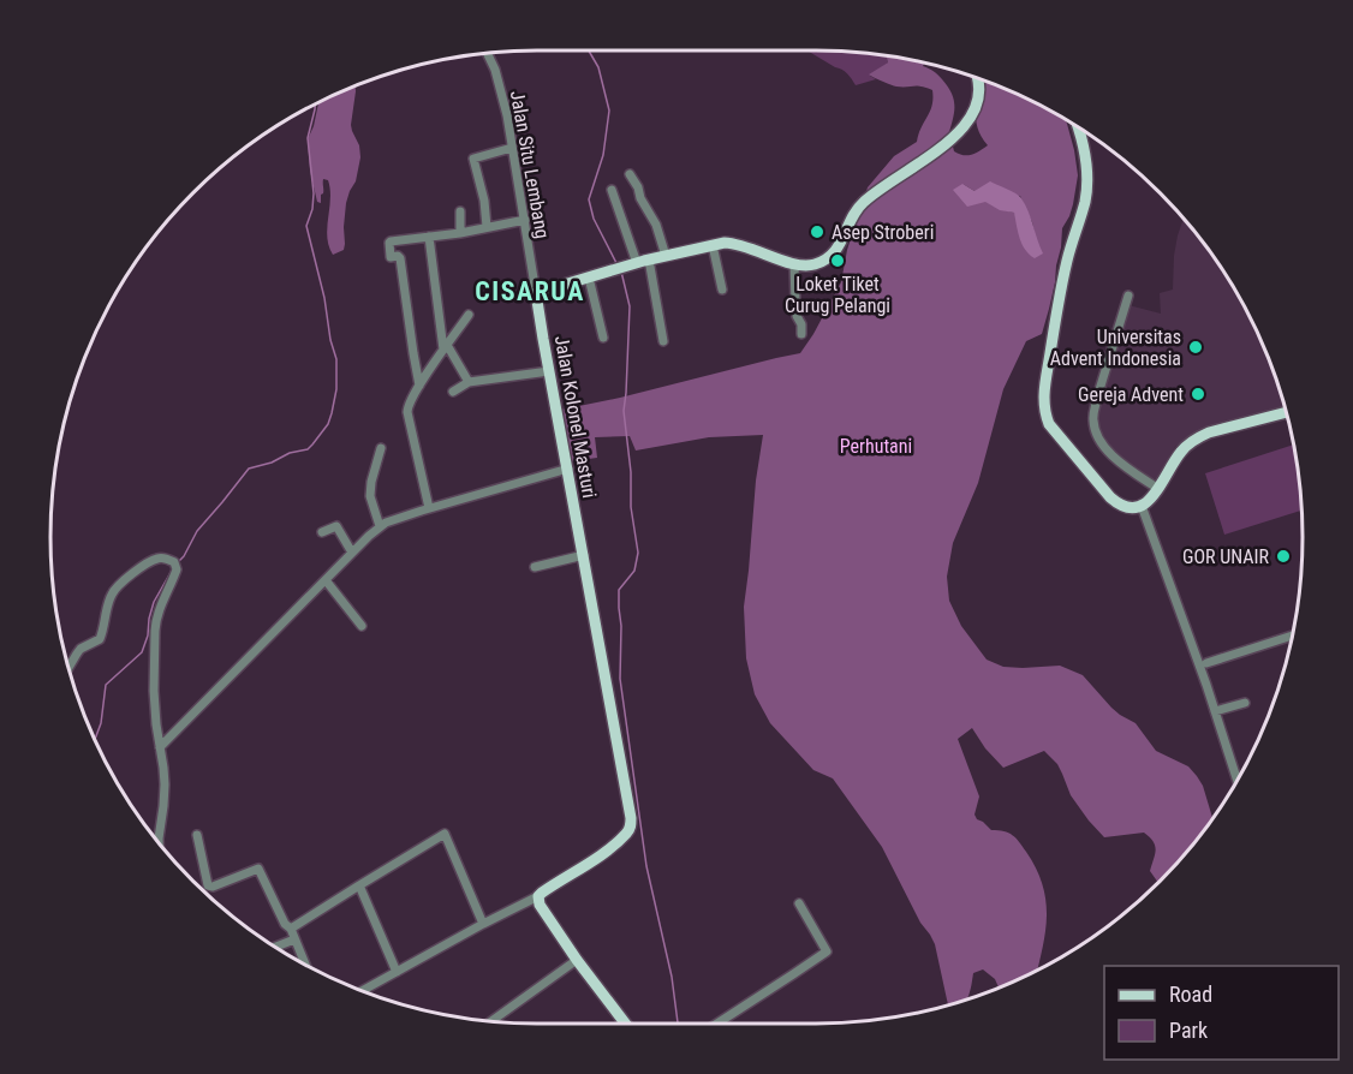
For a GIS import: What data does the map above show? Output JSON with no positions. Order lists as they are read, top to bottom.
{
  "streets": {
    "main road": ["Jalan Kolonel Masturi"],
    "street": ["Jalan Situ Lembang"]
  },
  "crossings": [
    ["Jalan Situ Lembang", "Jalan Kolonel Masturi"]
  ],
  "districts": ["CISARUA"],
  "parks": ["Perhutani"],
  "places": [
    "Asep Stroberi",
    "Loket Tiket Curug Pelangi",
    "Universitas Advent Indonesia",
    "Gereja Advent",
    "GOR UNAIR"
  ],
  "legend": ["Road", "Park"]
}
